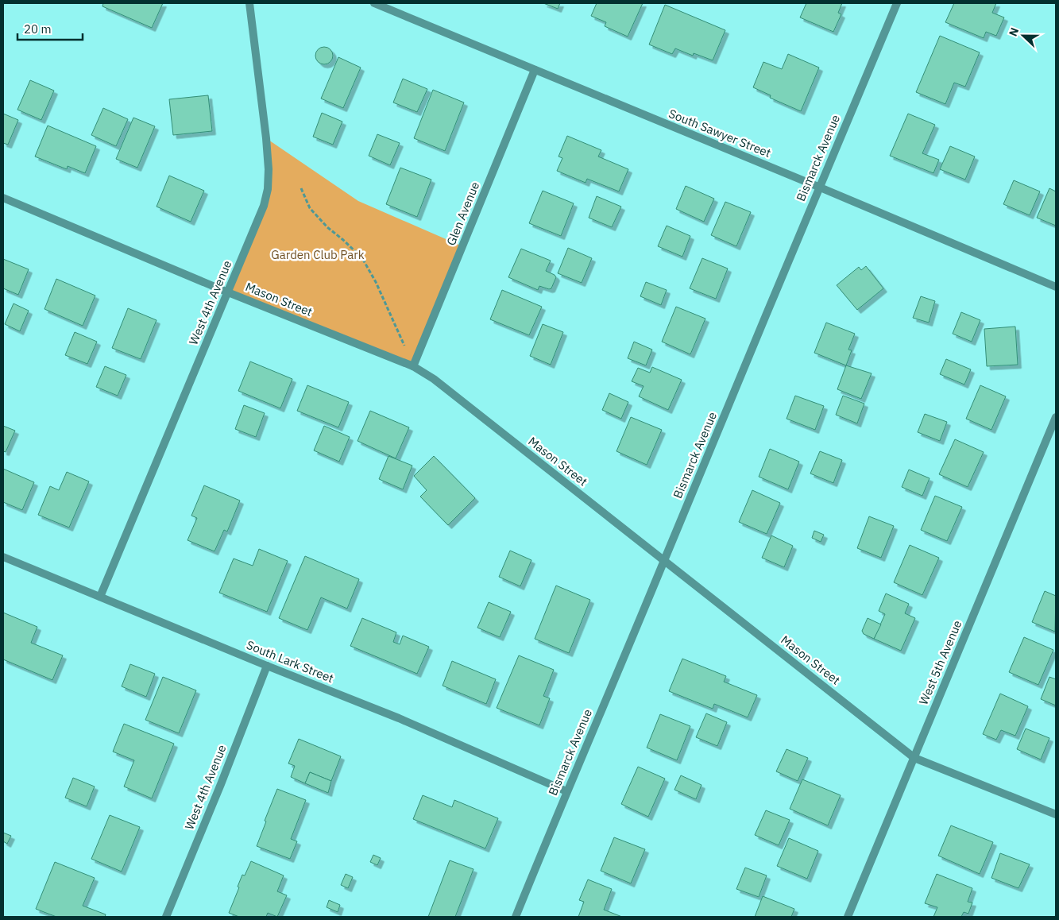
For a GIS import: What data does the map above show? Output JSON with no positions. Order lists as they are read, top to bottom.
{
  "streets": {
    "street": [
      "South Sawyer Street",
      "Bismarck Avenue",
      "Glen Avenue",
      "Mason Street",
      "West 4th Avenue",
      "South Lark Street",
      "West 5th Avenue"
    ]
  },
  "crossings": [
    ["South Sawyer Street", "Bismarck Avenue"],
    ["South Sawyer Street", "Glen Avenue"],
    ["Bismarck Avenue", "Mason Street"],
    ["Bismarck Avenue", "South Lark Street"],
    ["Glen Avenue", "Mason Street"],
    ["Mason Street", "West 4th Avenue"],
    ["Mason Street", "West 5th Avenue"],
    ["West 4th Avenue", "South Lark Street"]
  ],
  "parks": ["Garden Club Park"],
  "scale_bar": "20 m",
  "north": "left"
}
